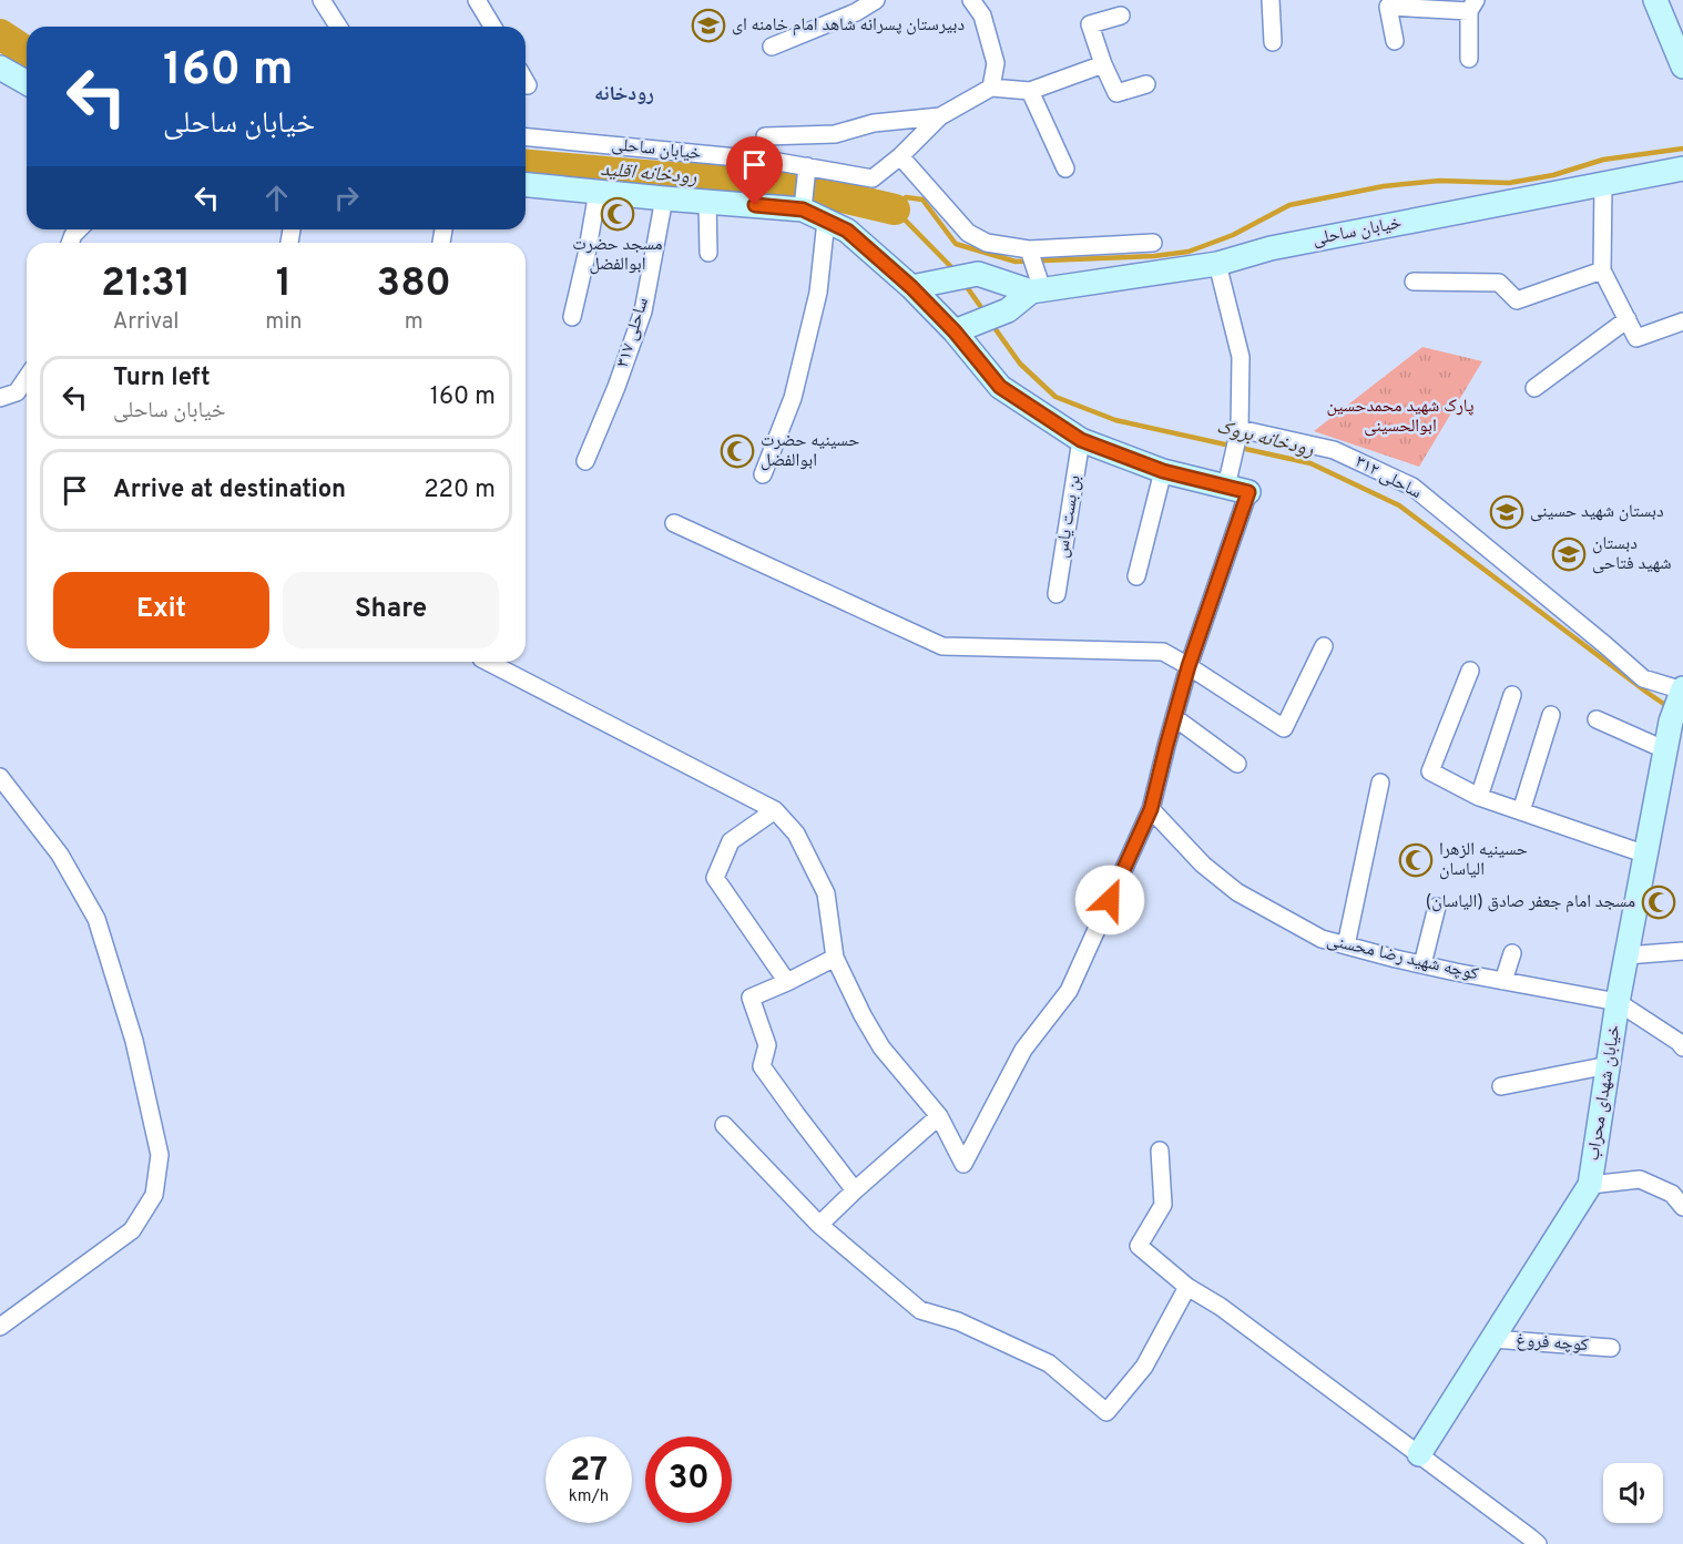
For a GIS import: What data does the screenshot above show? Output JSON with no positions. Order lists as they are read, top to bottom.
{
  "streets": {
    "street": [
      "خیابان ساحلی",
      "ساحلی ۳۱۷",
      "ساحلی ۳۱۲",
      "بن بست یاس",
      "کوچه شهید رضا محسنی",
      "خیابان شهدای محراب",
      "کوچه فروغ"
    ]
  },
  "crossings": [
    ["ساحلی ۳۱۲", "خیابان شهدای محراب"],
    ["کوچه شهید رضا محسنی", "خیابان شهدای محراب"],
    ["خیابان شهدای محراب", "کوچه فروغ"]
  ],
  "districts": ["رودخانه"],
  "water": ["رودخانه اقلید", "رودخانه بروک"],
  "parks": ["پارک شهید محمدحسین ابوالحسینی"],
  "places": {
    "school or university": ["دبیرستان پسرانه شاهد امام خامنه ای", "دبستان شهید حسینی", "دبستان شهید فتاحی"],
    "mosque": [
      "مسجد حضرت ابوالفضل",
      "حسینیه حضرت ابوالفضل",
      "حسینیه الزهرا الیاسان",
      "مسجد امام جعفر صادق (الیاسان)"
    ]
  },
  "page": {
    "turn": ["160 m", "خیابان ساحلی"],
    "eta": [
      "21:31",
      "Arrival",
      "1",
      "min",
      "380",
      "m"
    ],
    "list": [
      {
        "name": "Turn left",
        "note": "خیابان ساحلی",
        "value": "160 m"
      },
      {
        "name": "Arrive at destination",
        "value": "220 m"
      }
    ],
    "buttons": ["Exit", "Share"],
    "speed": "27 km/h",
    "limit": "30"
  }
}
